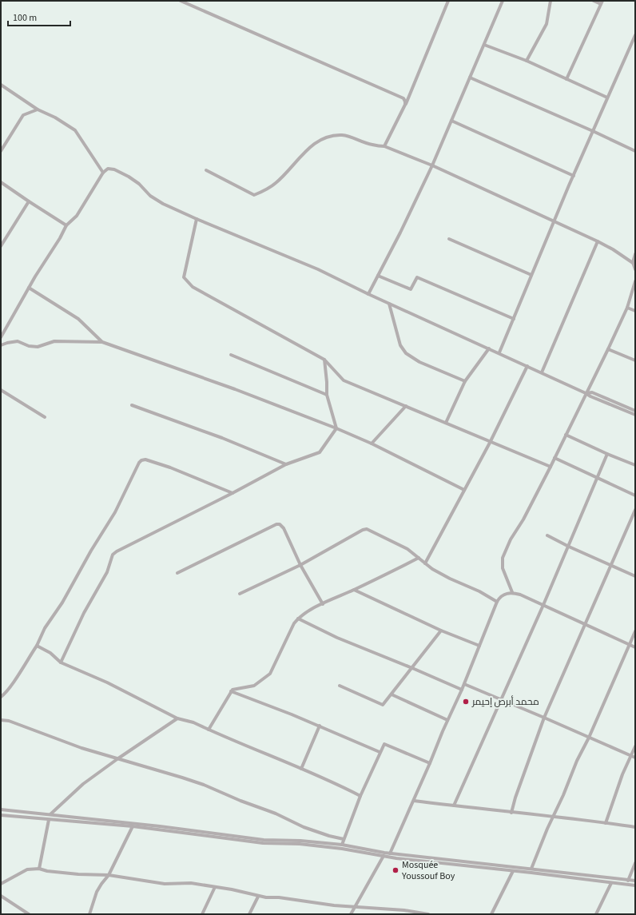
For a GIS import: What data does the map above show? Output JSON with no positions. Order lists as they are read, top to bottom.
{
  "places": ["محمد أبرص إحيمر", "Mosquée Youssouf Boy"],
  "scale_bar": "100 m"
}
